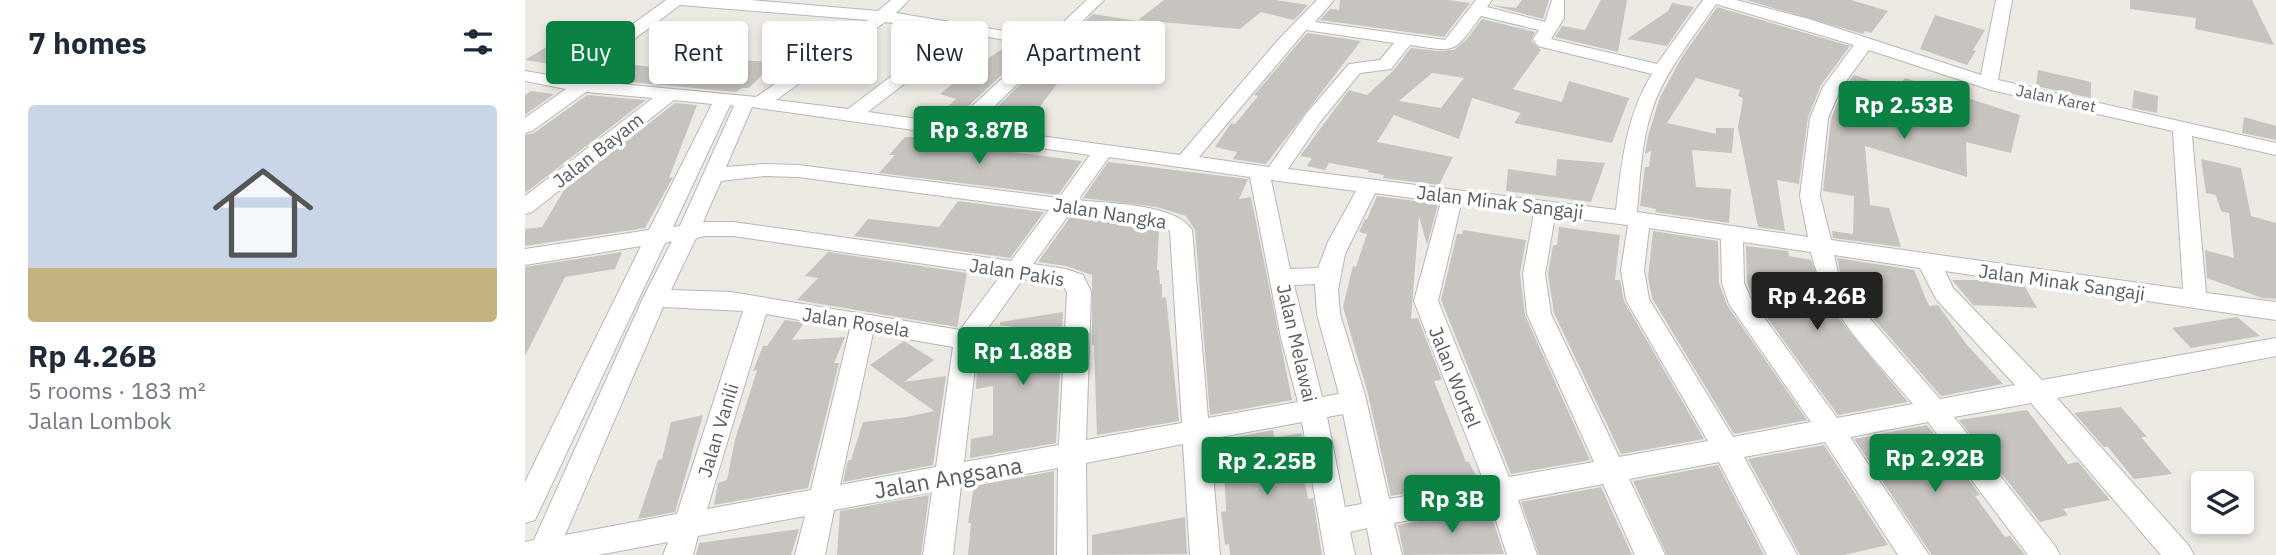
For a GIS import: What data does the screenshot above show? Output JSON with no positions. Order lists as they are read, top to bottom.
{
  "streets": {
    "street": [
      "Jalan Karet",
      "Jalan Bayam",
      "Jalan Minak Sangaji",
      "Jalan Nangka",
      "Jalan Pakis",
      "Jalan Rosela",
      "Jalan Melawai",
      "Jalan Wortel",
      "Jalan Vanili",
      "Jalan Angsana"
    ]
  },
  "crossings": [
    ["Jalan Bayam", "Jalan Minak Sangaji"],
    ["Jalan Minak Sangaji", "Jalan Melawai"],
    ["Jalan Minak Sangaji", "Jalan Wortel"],
    ["Jalan Nangka", "Jalan Angsana"],
    ["Jalan Pakis", "Jalan Angsana"],
    ["Jalan Rosela", "Jalan Vanili"],
    ["Jalan Melawai", "Jalan Angsana"],
    ["Jalan Vanili", "Jalan Angsana"]
  ],
  "page": {
    "heading": "7 homes",
    "chip": [
      "Buy",
      "Rent",
      "Filters",
      "New",
      "Apartment"
    ],
    "price": [
      "Rp 2.53B",
      "Rp 3.87B",
      "Rp 4.26B",
      "Rp 1.88B",
      "Rp 2.92B",
      "Rp 2.25B",
      "Rp 3B"
    ],
    "list": [
      {
        "name": "Rp 4.26B",
        "note": "5 rooms · 183 m² · Jalan Lombok"
      }
    ]
  }
}
